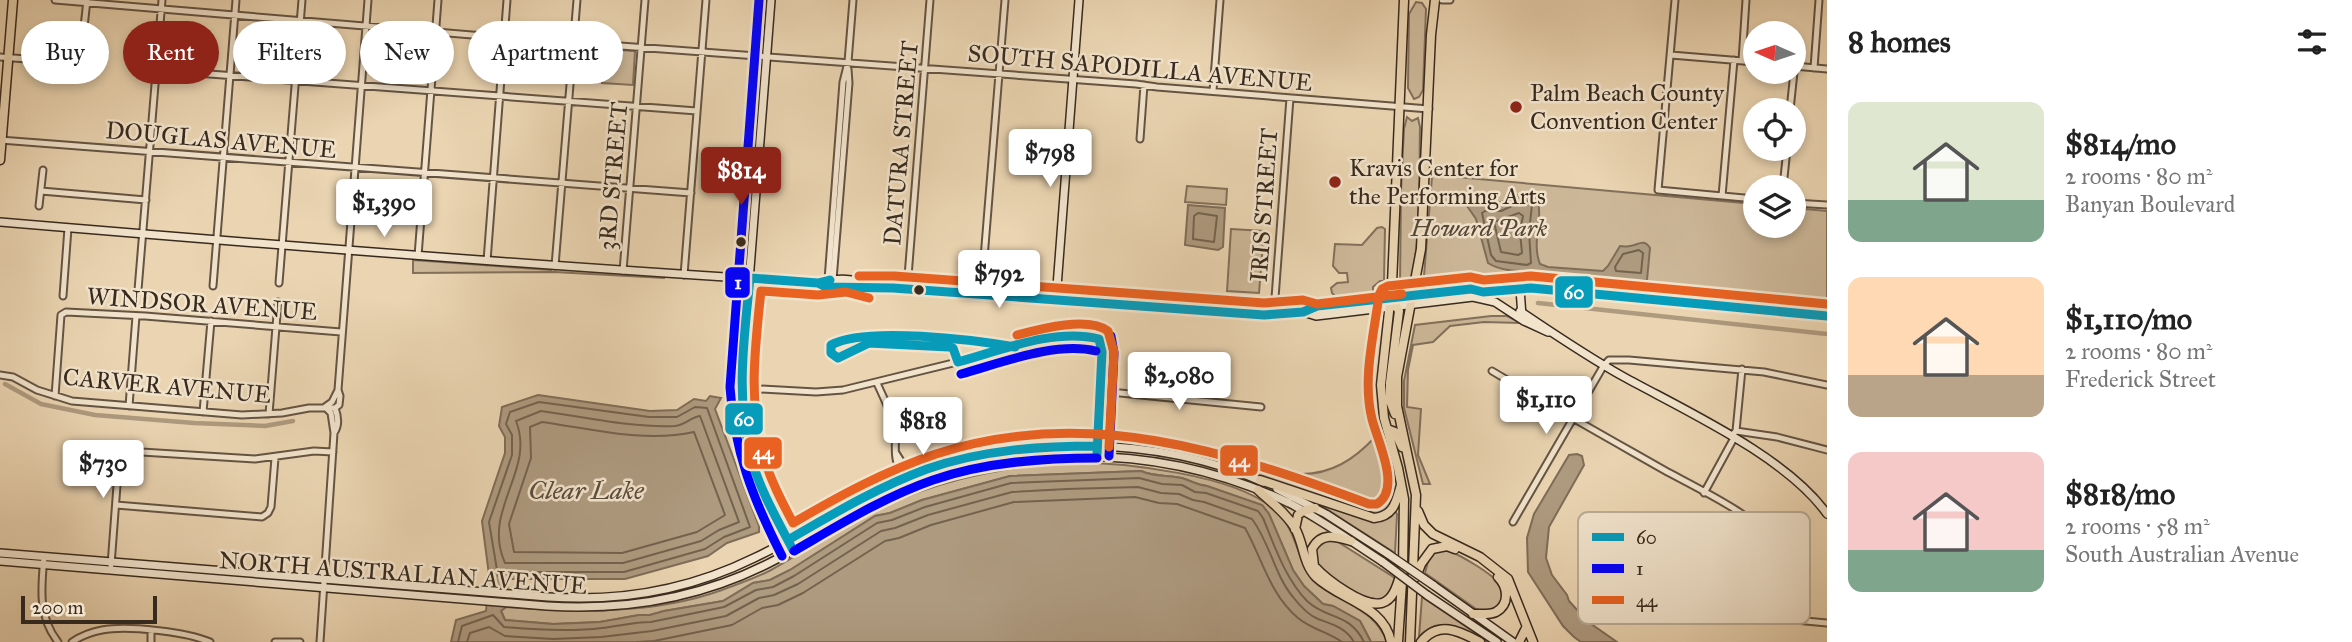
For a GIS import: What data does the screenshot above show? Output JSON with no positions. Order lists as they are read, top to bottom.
{
  "streets": {
    "street": [
      "SOUTH SAPODILLA AVENUE",
      "DOUGLAS AVENUE",
      "DATURA STREET",
      "3RD STREET",
      "IRIS STREET",
      "WINDSOR AVENUE",
      "CARVER AVENUE",
      "NORTH AUSTRALIAN AVENUE"
    ]
  },
  "crossings": [
    ["SOUTH SAPODILLA AVENUE", "DATURA STREET"],
    ["SOUTH SAPODILLA AVENUE", "3RD STREET"],
    ["SOUTH SAPODILLA AVENUE", "IRIS STREET"],
    ["DOUGLAS AVENUE", "3RD STREET"],
    ["WINDSOR AVENUE", "CARVER AVENUE"]
  ],
  "water": ["Clear Lake"],
  "parks": ["Howard Park"],
  "places": ["Palm Beach County Convention Center", "Kravis Center for the Performing Arts"],
  "lines": ["transit line 1", "transit line 44", "transit line 60"],
  "legend": ["60", "1", "44"],
  "scale_bar": "200 m",
  "north": "left",
  "page": {
    "heading": "8 homes",
    "chip": [
      "Buy",
      "Rent",
      "Filters",
      "New",
      "Apartment"
    ],
    "list": [
      {
        "name": "$814/mo",
        "note": "2 rooms · 80 m² · Banyan Boulevard"
      },
      {
        "name": "$1,110/mo",
        "note": "2 rooms · 80 m² · Frederick Street"
      },
      {
        "name": "$818/mo",
        "note": "2 rooms · 58 m² · South Australian Avenue"
      }
    ],
    "price": [
      "$798",
      "$814",
      "$1,390",
      "$792",
      "$2,080",
      "$1,110",
      "$818",
      "$730"
    ],
    "scale": "200 m"
  }
}
